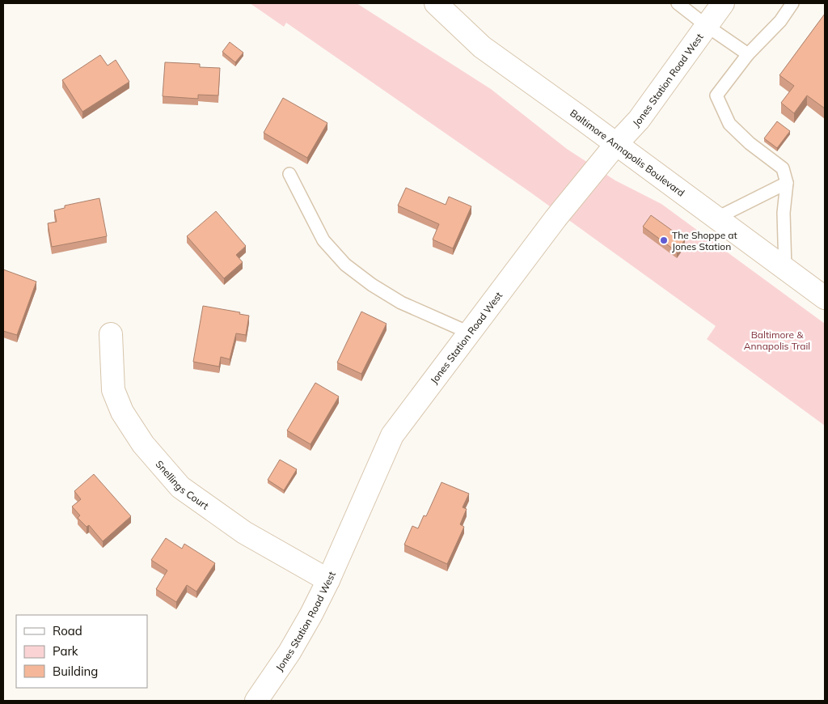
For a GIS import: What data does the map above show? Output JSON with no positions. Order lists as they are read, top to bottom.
{
  "streets": {
    "street": ["Jones Station Road West", "Baltimore Annapolis Boulevard", "Snellings Court"]
  },
  "crossings": [
    ["Jones Station Road West", "Baltimore Annapolis Boulevard"],
    ["Jones Station Road West", "Snellings Court"]
  ],
  "parks": ["Baltimore & Annapolis Trail"],
  "places": ["The Shoppe at Jones Station"],
  "legend": ["Road", "Park", "Building"]
}
